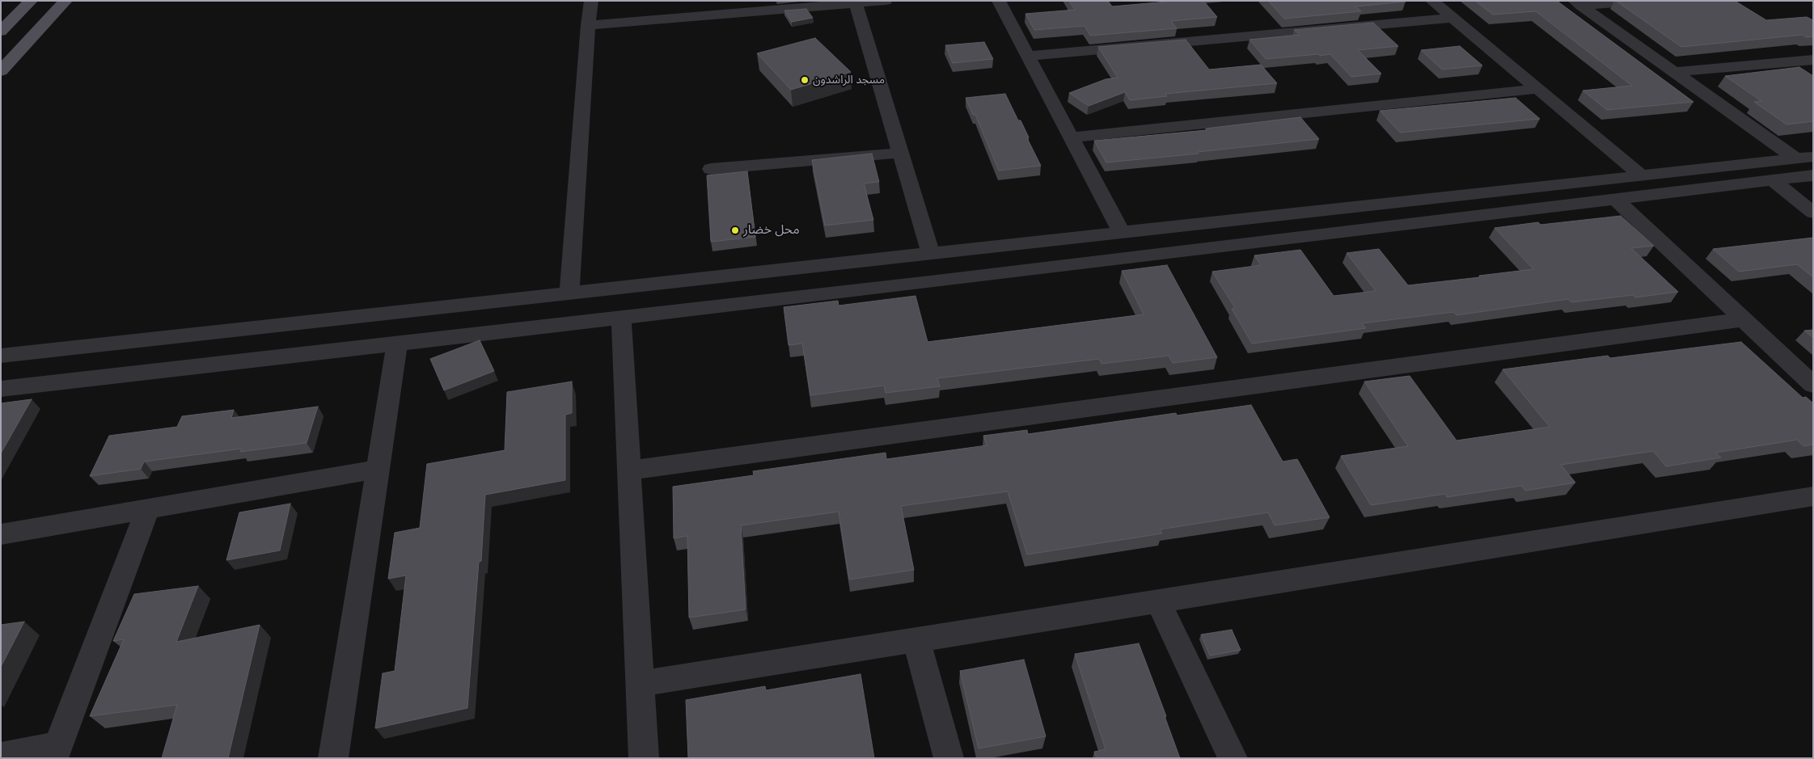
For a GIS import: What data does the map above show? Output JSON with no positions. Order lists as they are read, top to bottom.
{
  "places": ["مسجد الراشدون", "محل خضار"]
}
